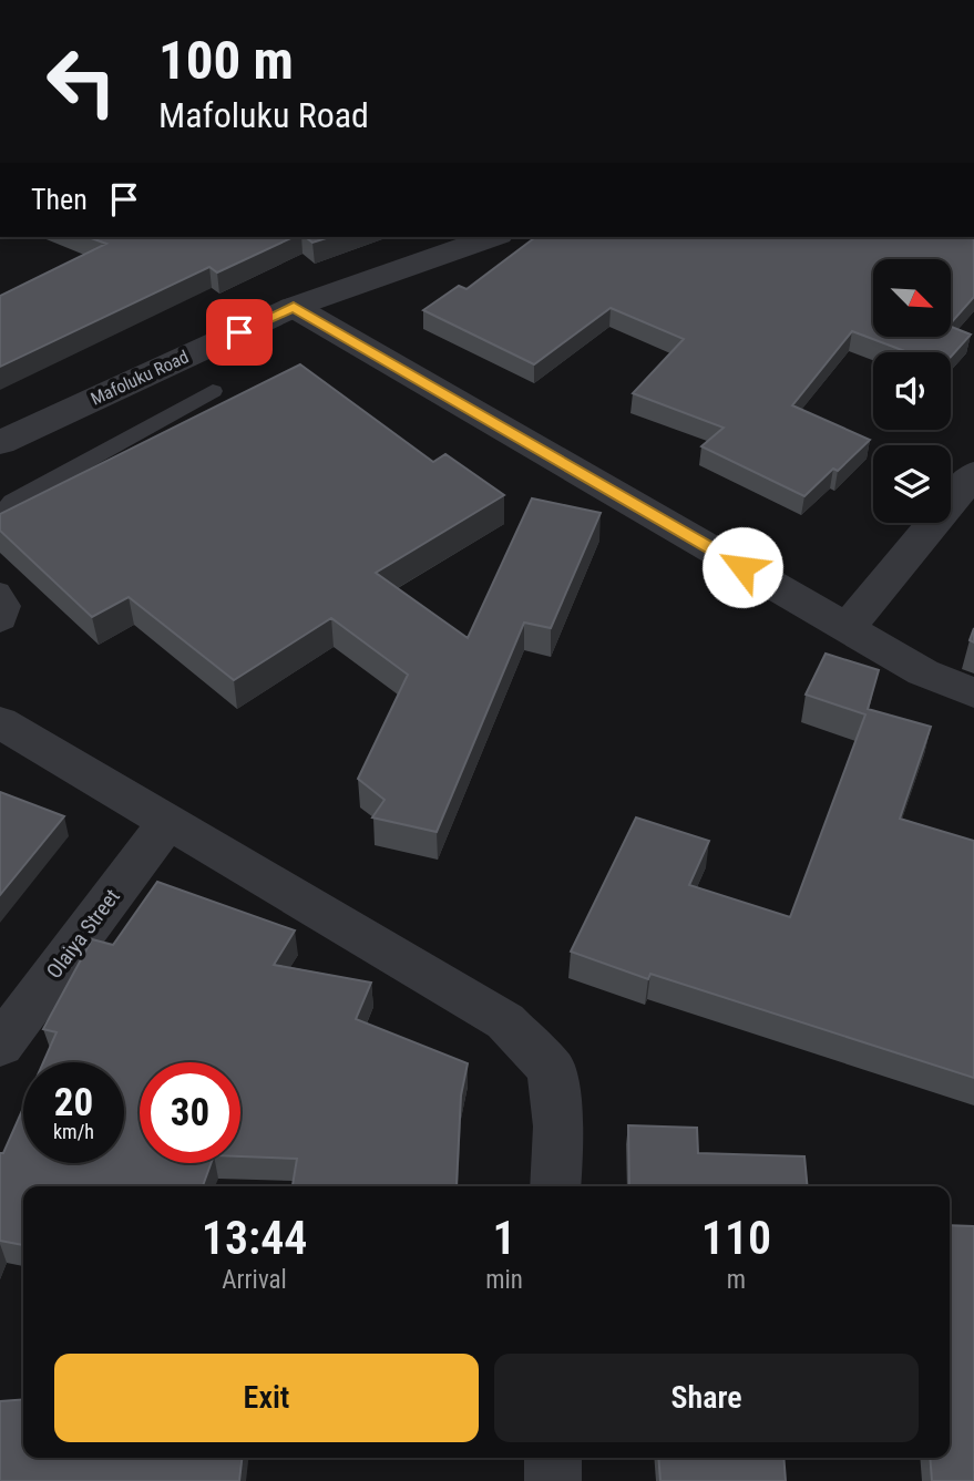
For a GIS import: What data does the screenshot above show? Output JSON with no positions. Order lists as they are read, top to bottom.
{
  "streets": {
    "street": ["Mafoluku Road", "Olaiya Street"]
  },
  "north": "bottom right",
  "page": {
    "turn": ["100 m", "Mafoluku Road"],
    "then": "Then",
    "speed": "20 km/h",
    "limit": "30",
    "eta": [
      "13:44",
      "Arrival",
      "1",
      "min",
      "110",
      "m"
    ],
    "buttons": ["Exit", "Share"]
  }
}
